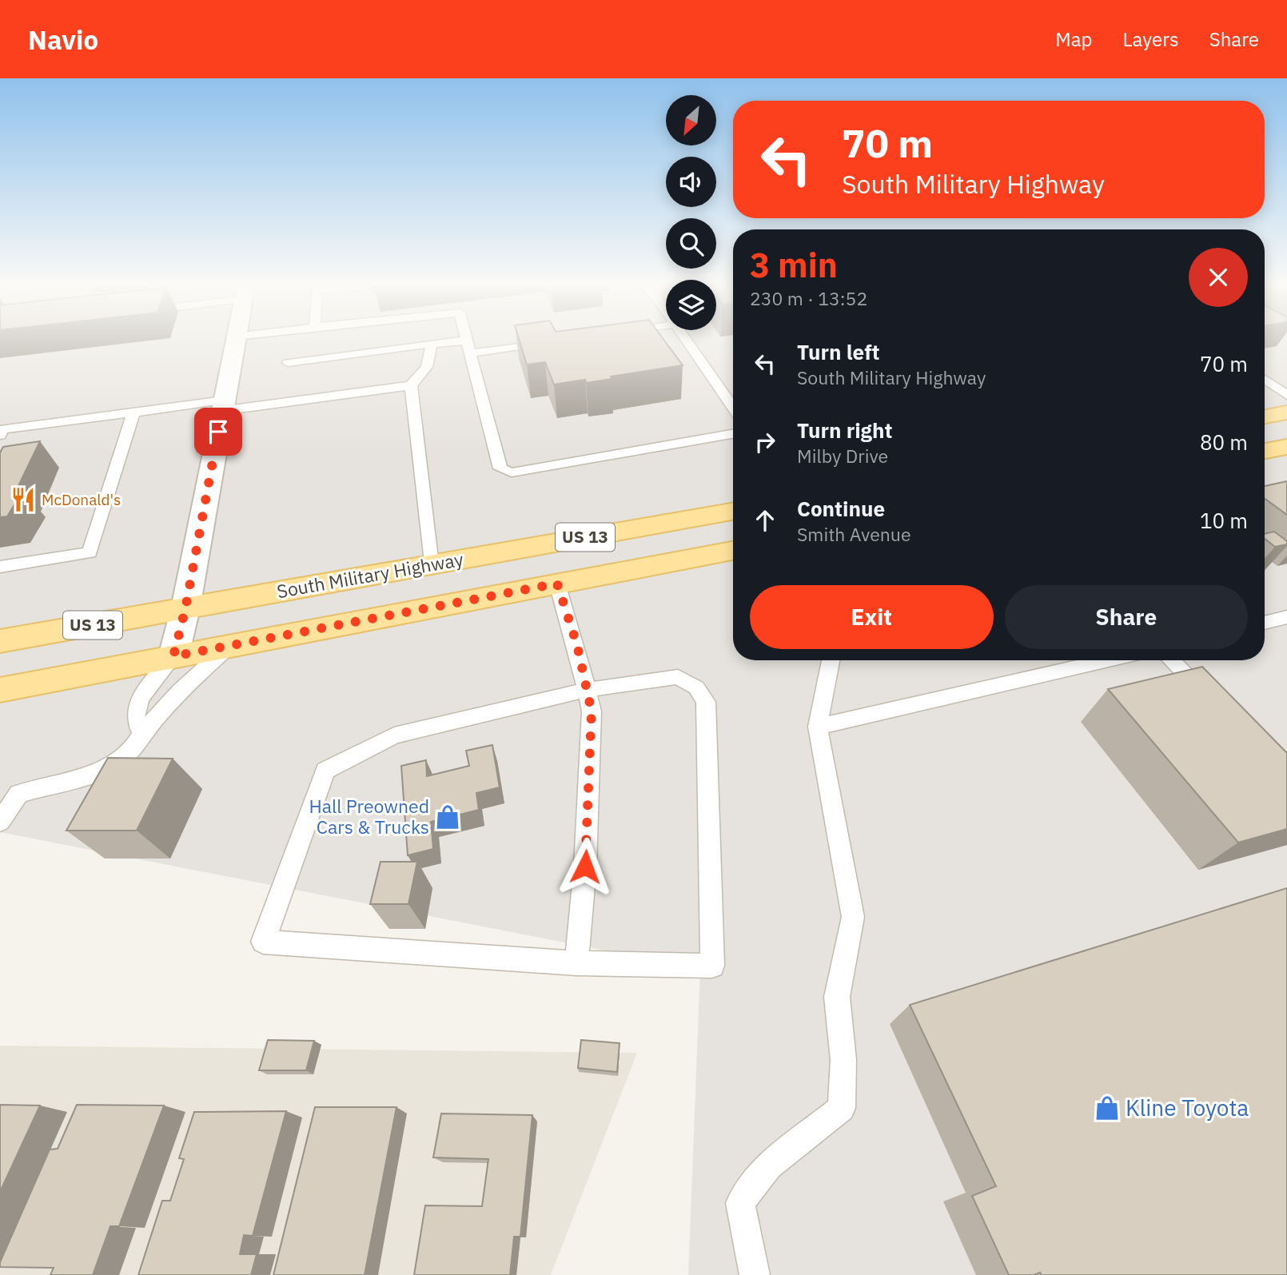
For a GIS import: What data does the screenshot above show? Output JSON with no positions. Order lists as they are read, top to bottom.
{
  "streets": {
    "main road": ["US 13", "South Military Highway"]
  },
  "places": {
    "restaurant": ["McDonald's"],
    "shop": ["Hall Preowned Cars & Trucks", "Kline Toyota"]
  },
  "north": "bottom left",
  "page": {
    "header": "Navio",
    "nav": ["Map", "Layers", "Share"],
    "turn": ["70 m", "South Military Highway"],
    "heading": ["3 min", "230 m · 13:52"],
    "list": [
      {
        "name": "Turn left",
        "note": "South Military Highway",
        "value": "70 m"
      },
      {
        "name": "Turn right",
        "note": "Milby Drive",
        "value": "80 m"
      },
      {
        "name": "Continue",
        "note": "Smith Avenue",
        "value": "10 m"
      }
    ],
    "buttons": ["Exit", "Share"]
  }
}
